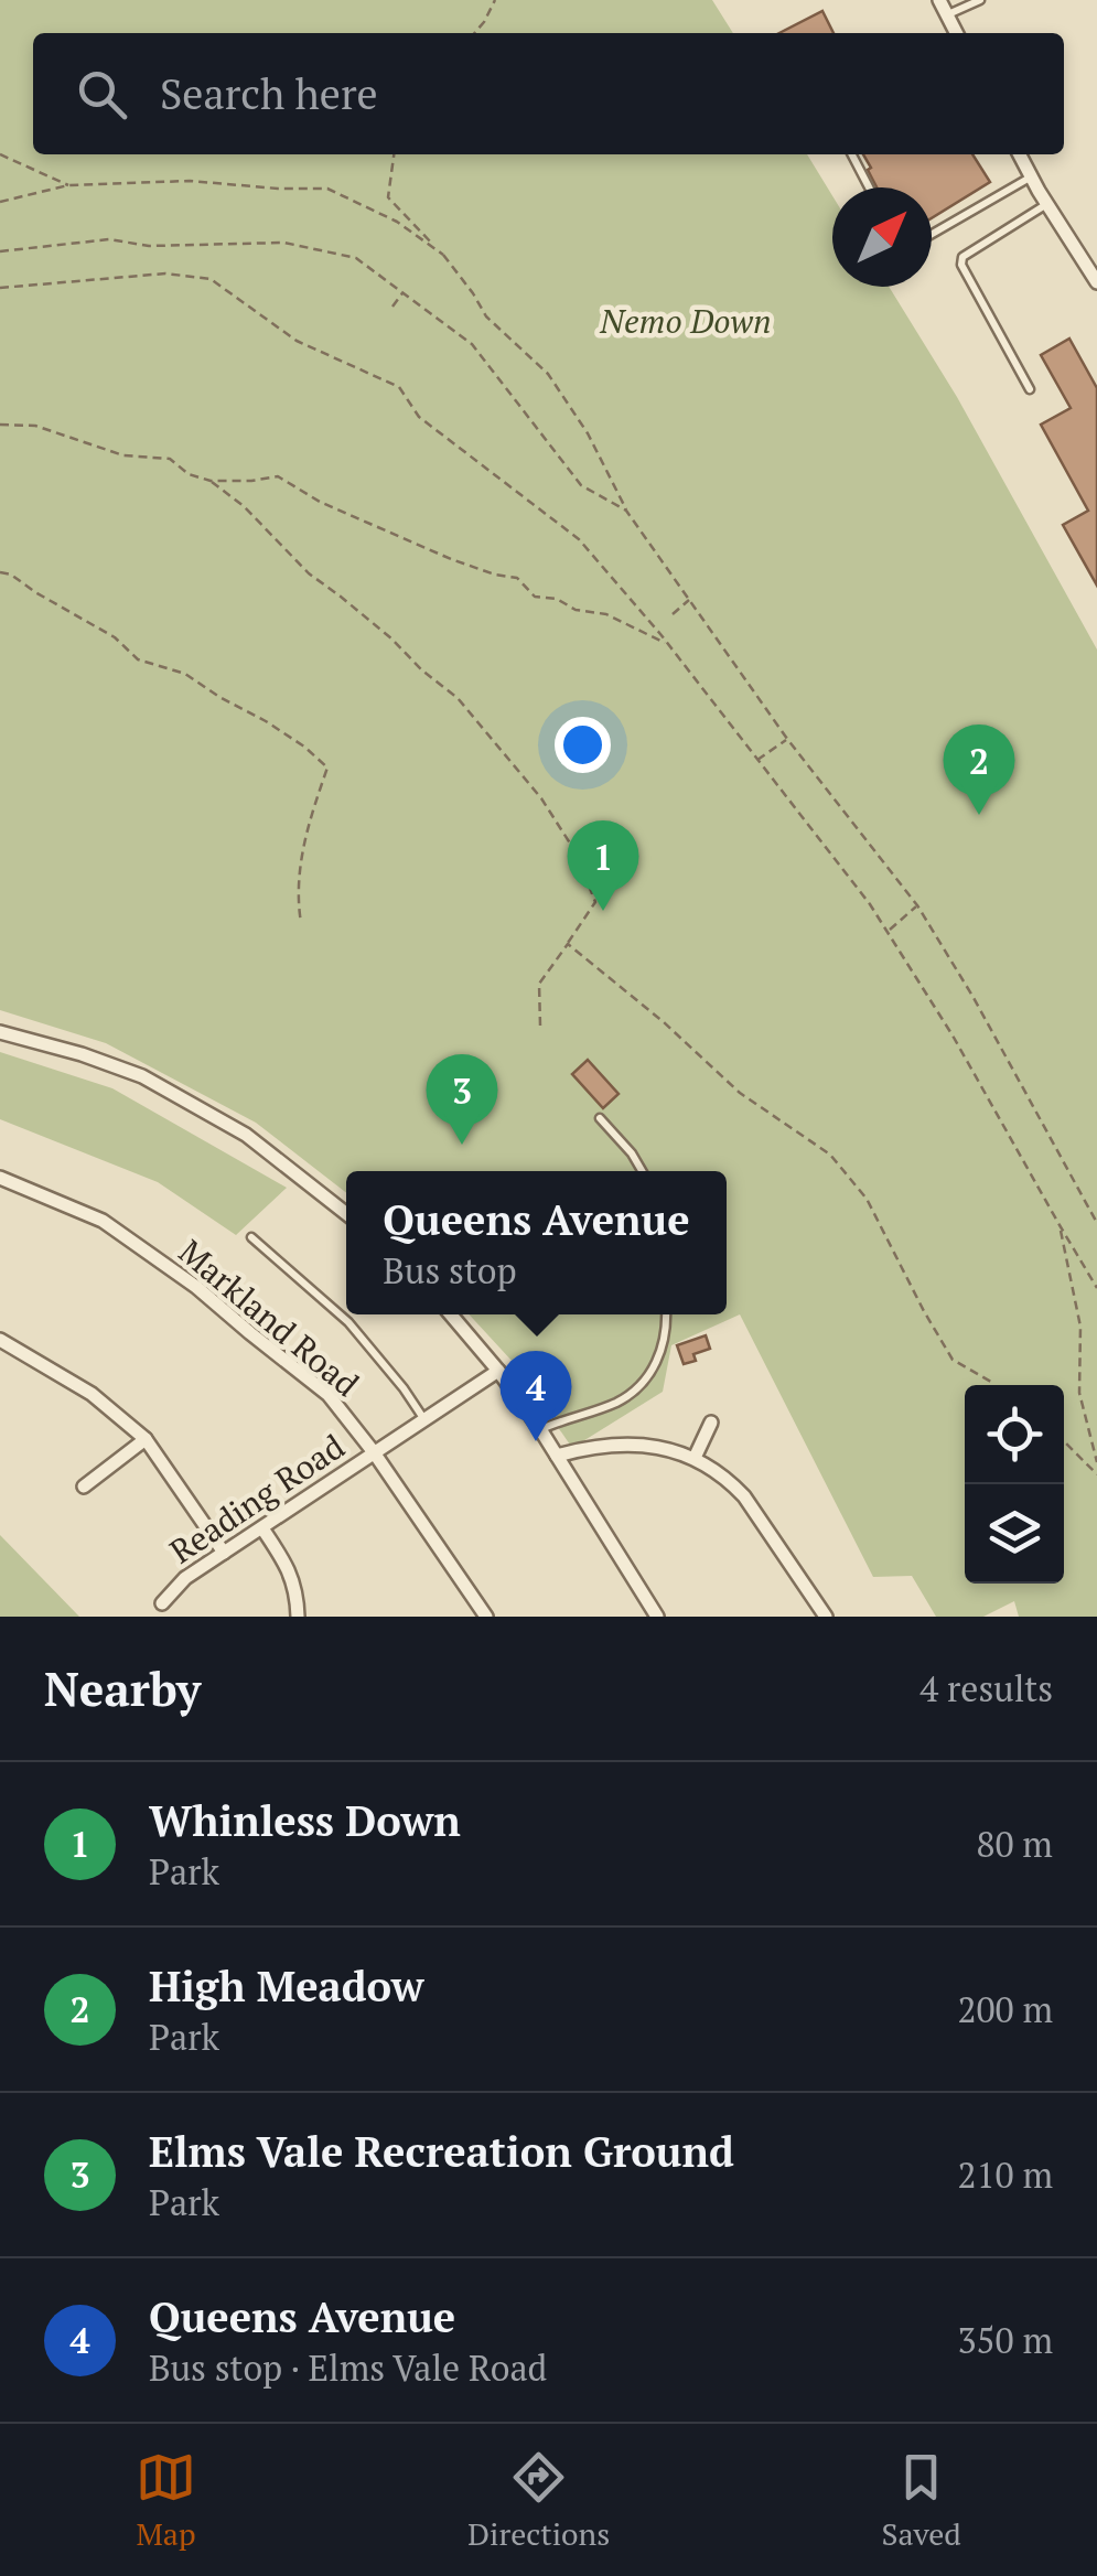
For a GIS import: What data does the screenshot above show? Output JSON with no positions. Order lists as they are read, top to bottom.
{
  "streets": {
    "street": ["Markland Road", "Reading Road"]
  },
  "crossings": [
    ["Markland Road", "Reading Road"]
  ],
  "parks": ["Nemo Down"],
  "north": "top right",
  "page": {
    "search": "Search here",
    "pins": [
      "2",
      "1",
      "3",
      "4"
    ],
    "popup": ["Queens Avenue", "Bus stop"],
    "heading": ["Nearby", "4 results"],
    "list": [
      {
        "mark": "1",
        "name": "Whinless Down",
        "note": "Park",
        "value": "80 m"
      },
      {
        "mark": "2",
        "name": "High Meadow",
        "note": "Park",
        "value": "200 m"
      },
      {
        "mark": "3",
        "name": "Elms Vale Recreation Ground",
        "note": "Park",
        "value": "210 m"
      },
      {
        "mark": "4",
        "name": "Queens Avenue",
        "note": "Bus stop · Elms Vale Road",
        "value": "350 m"
      }
    ],
    "nav": ["Map", "Directions", "Saved"]
  }
}
